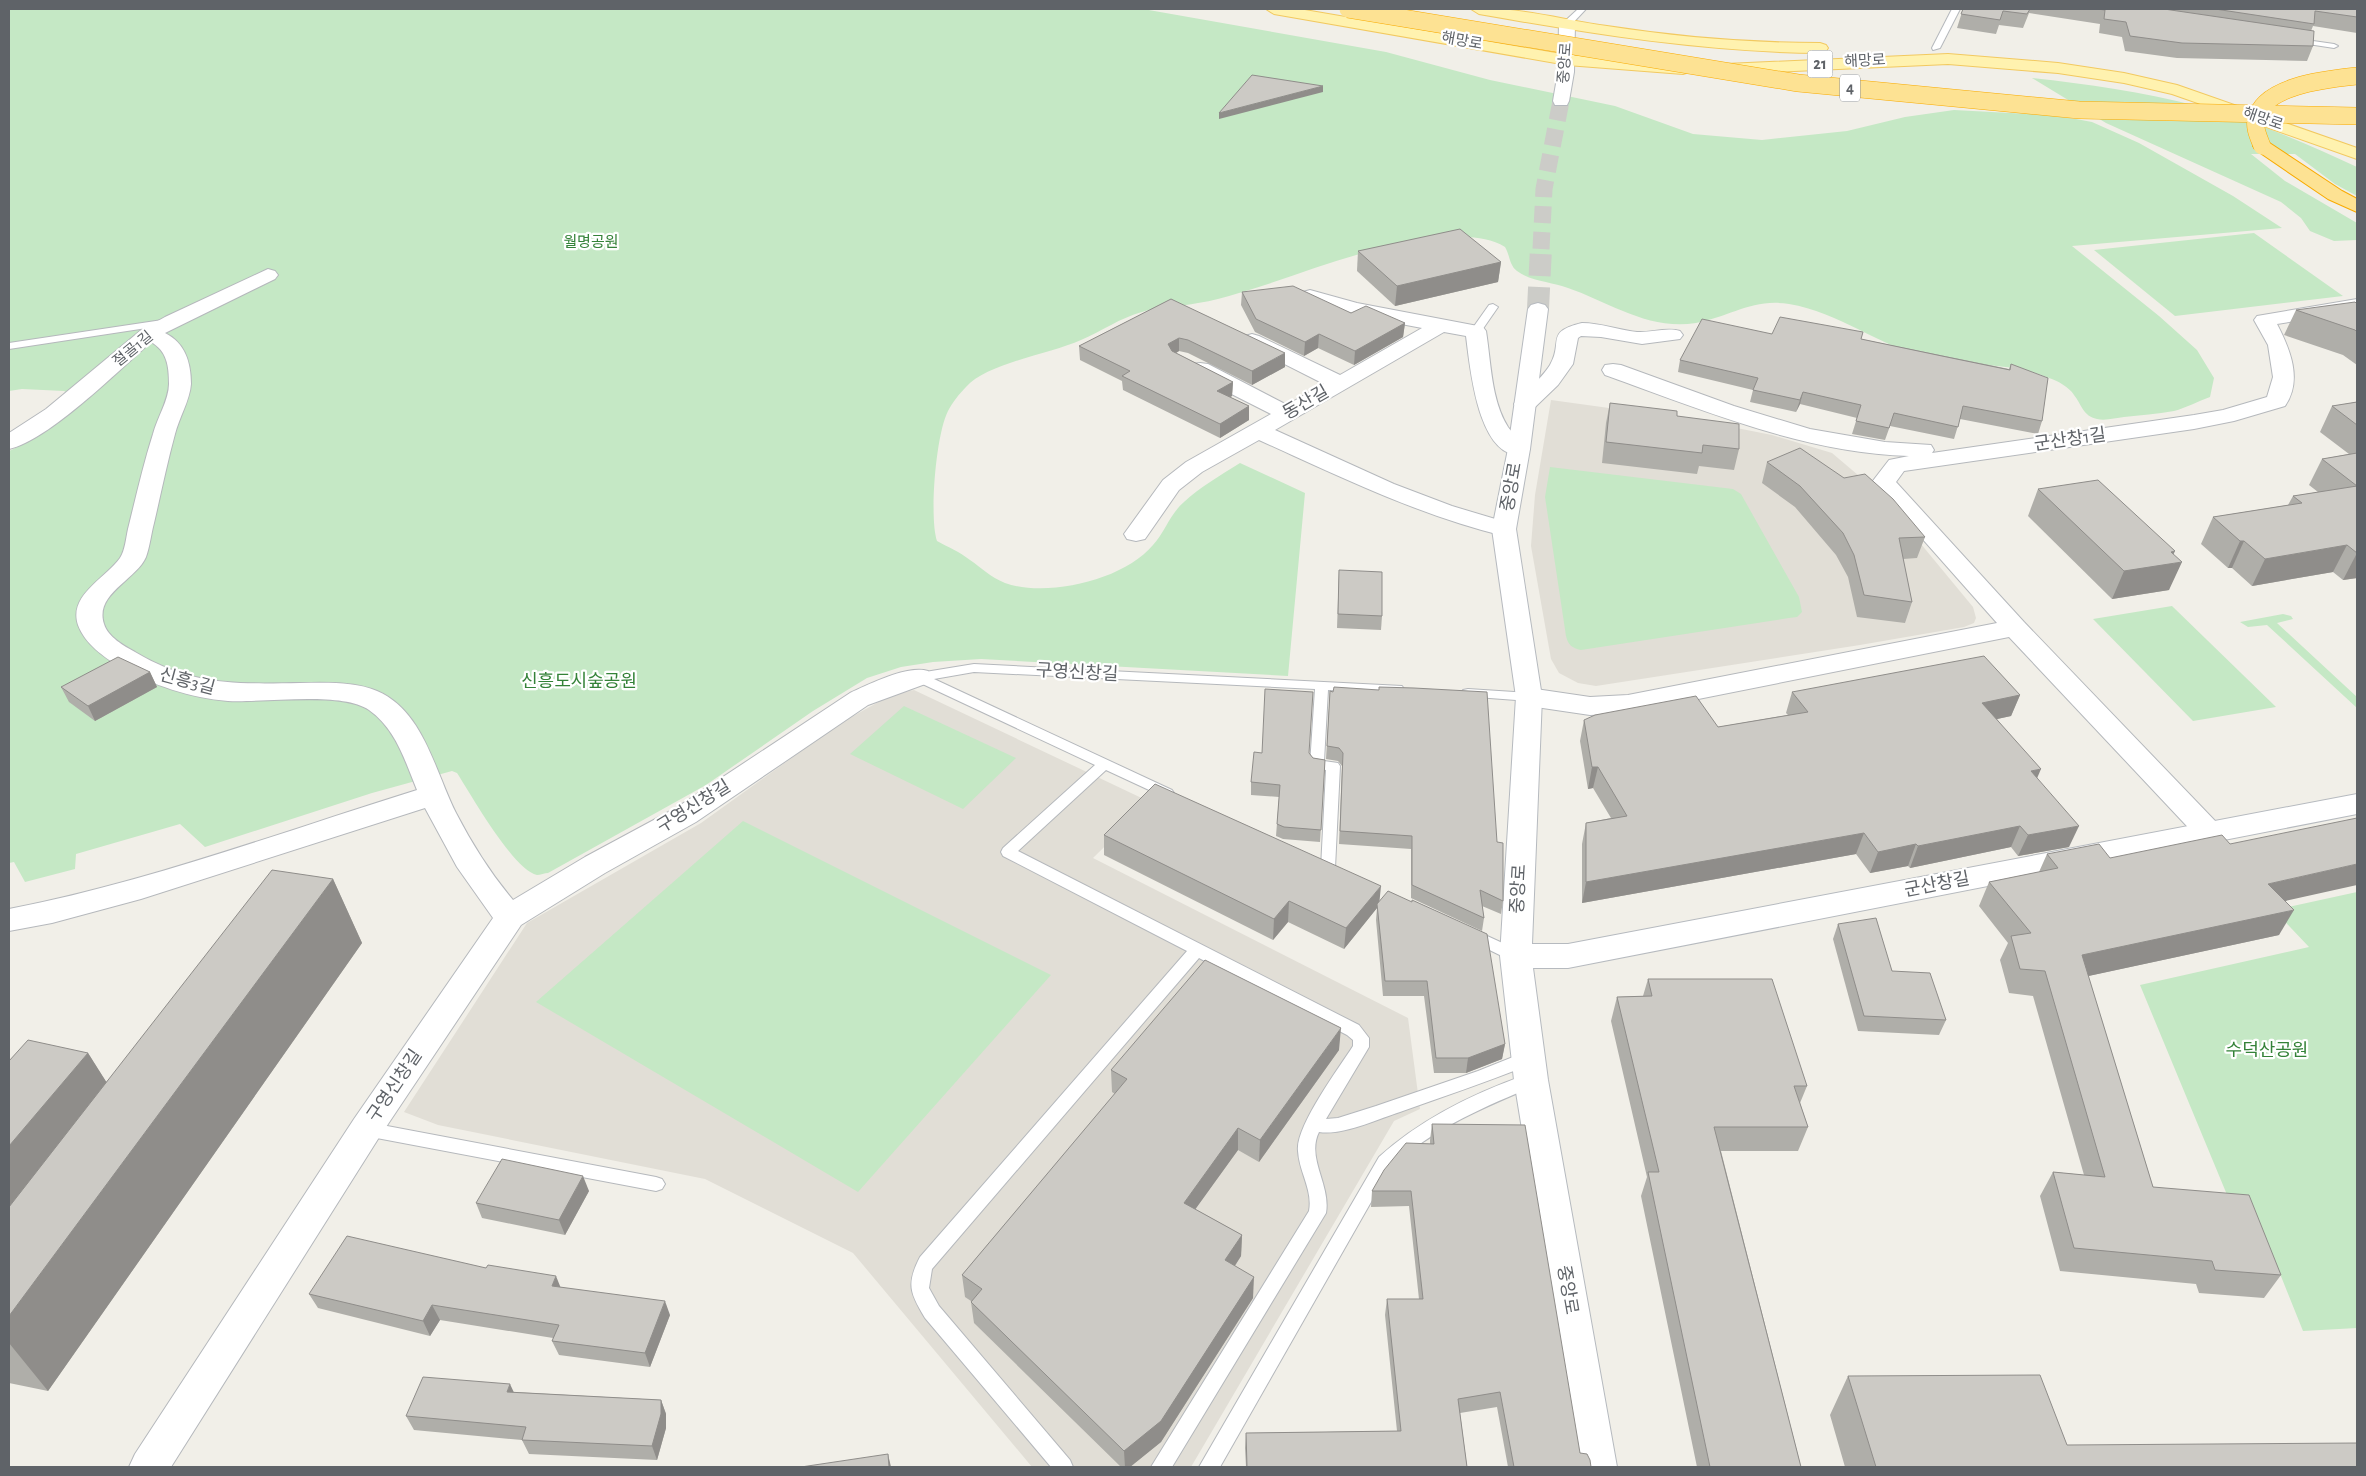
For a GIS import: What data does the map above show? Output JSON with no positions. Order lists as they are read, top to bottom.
{
  "streets": {
    "highway": ["4"],
    "main road": ["해망로", "21"],
    "street": [
      "중앙로",
      "절골1길",
      "동산길",
      "군산창1길",
      "구영신창길",
      "신흥3길",
      "군산창길"
    ]
  },
  "crossings": [
    ["해망로", "중앙로"],
    ["중앙로", "동산길"],
    ["중앙로", "군산창길"],
    ["절골1길", "신흥3길"],
    ["구영신창길", "신흥3길"]
  ],
  "parks": ["월명공원", "신흥도시숲공원", "수덕산공원"]
}
